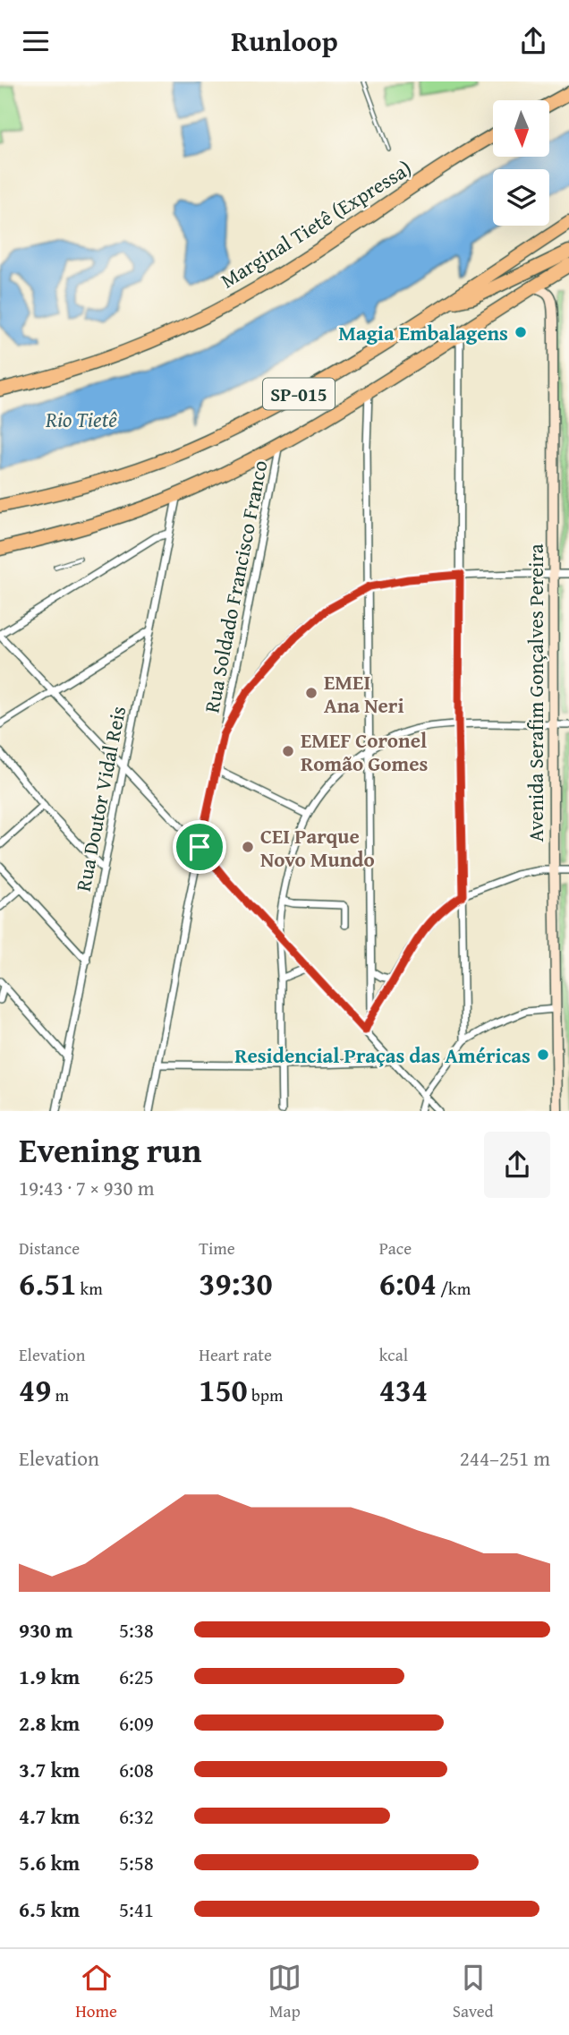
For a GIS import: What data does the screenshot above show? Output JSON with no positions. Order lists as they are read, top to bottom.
{
  "streets": {
    "highway": ["Marginal Tietê (Expressa)", "SP-015"],
    "main road": ["Avenida Serafim Gonçalves Pereira"],
    "street": ["Rua Soldado Francisco Franco", "Rua Doutor Vidal Reis"]
  },
  "water": ["Rio Tietê"],
  "places": [
    "Magia Embalagens",
    "EMEI Ana Neri",
    "EMEF Coronel Romão Gomes",
    "CEI Parque Novo Mundo",
    "Residencial Praças das Américas"
  ],
  "north": "bottom",
  "page": {
    "header": "Runloop",
    "heading": ["Evening run", "19:43 · 7 × 930 m"],
    "stats": [
      ["Distance", "6.51 km"],
      ["Time", "39:30"],
      ["Pace", "6:04 /km"],
      ["Elevation", "49 m"],
      ["Heart rate", "150 bpm"],
      ["kcal", "434"]
    ],
    "chart": ["Elevation", "244–251 m"],
    "list": [
      {
        "name": "930 m",
        "note": "5:38"
      },
      {
        "name": "1.9 km",
        "note": "6:25"
      },
      {
        "name": "2.8 km",
        "note": "6:09"
      },
      {
        "name": "3.7 km",
        "note": "6:08"
      },
      {
        "name": "4.7 km",
        "note": "6:32"
      },
      {
        "name": "5.6 km",
        "note": "5:58"
      },
      {
        "name": "6.5 km",
        "note": "5:41"
      }
    ],
    "tabs": ["Home", "Map", "Saved"]
  }
}
